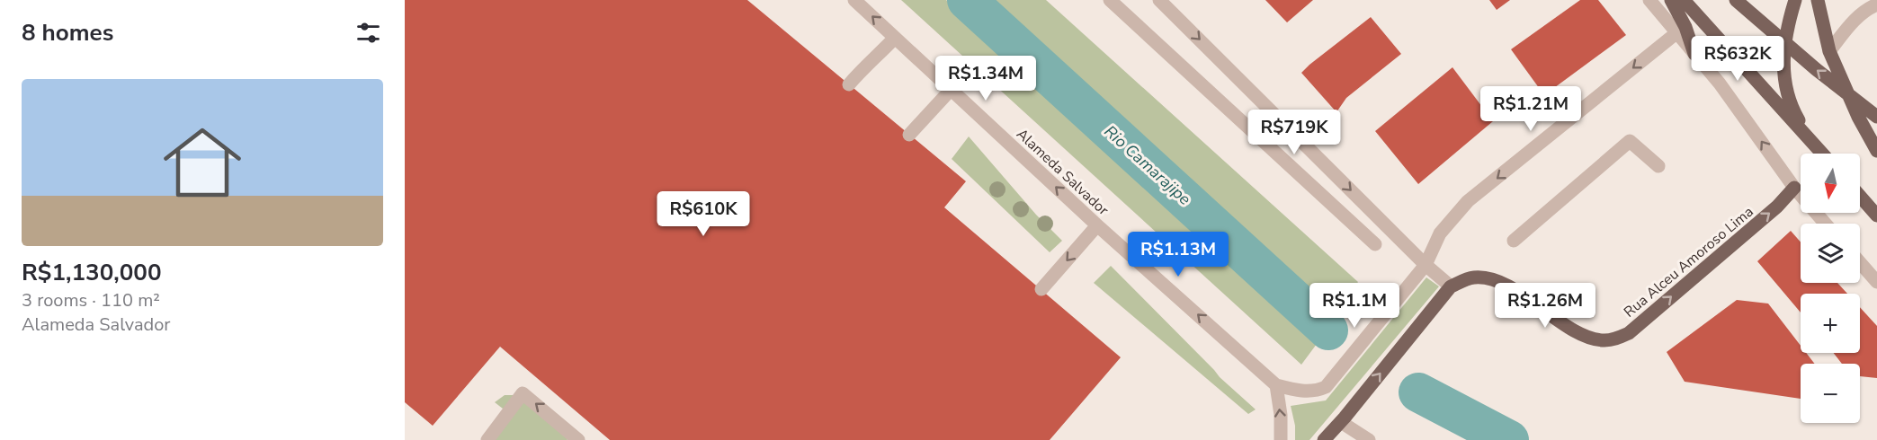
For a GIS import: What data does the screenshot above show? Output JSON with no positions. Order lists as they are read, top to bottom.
{
  "streets": {
    "main road": ["Rua Alceu Amoroso Lima"],
    "street": ["Alameda Salvador"]
  },
  "one_way": ["Alameda Salvador", "Rua Alceu Amoroso Lima"],
  "water": ["Rio Camarajipe"],
  "north": "bottom",
  "page": {
    "heading": "8 homes",
    "price": [
      "R$632K",
      "R$1.34M",
      "R$1.21M",
      "R$719K",
      "R$610K",
      "R$1.13M",
      "R$1.1M",
      "R$1.26M"
    ],
    "list": [
      {
        "name": "R$1,130,000",
        "note": "3 rooms · 110 m² · Alameda Salvador"
      }
    ],
    "map_buttons": ["+", "−"]
  }
}
